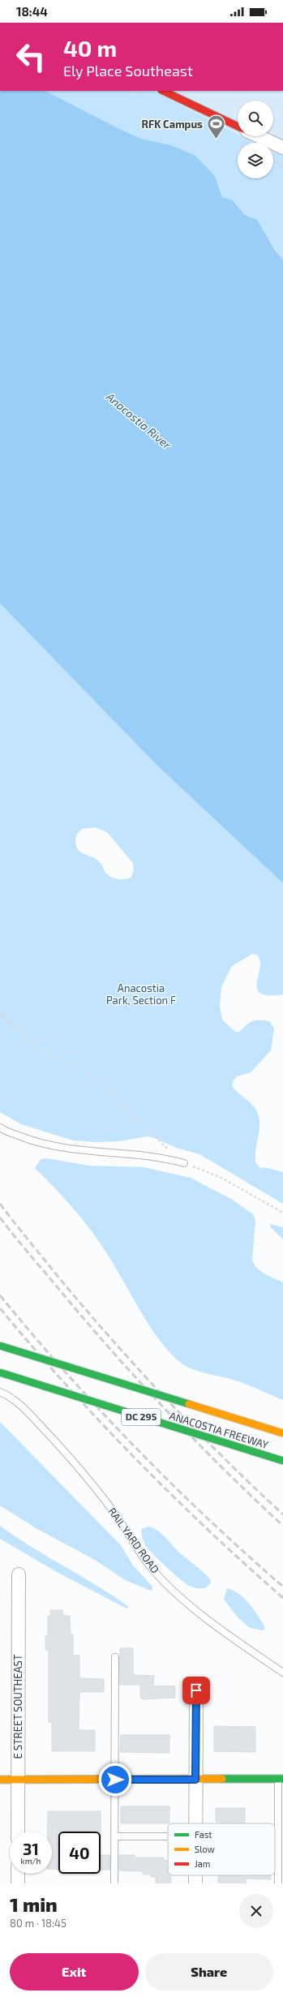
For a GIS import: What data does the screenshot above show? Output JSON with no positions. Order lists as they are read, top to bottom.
{
  "streets": {
    "main road": ["DC 295", "ANACOSTIA FREEWAY"],
    "street": ["E STREET SOUTHEAST"],
    "lane": ["RAIL YARD ROAD"]
  },
  "water": ["Anacostia River"],
  "parks": ["Anacostia Park, Section F"],
  "places": {
    "sports": ["RFK Campus"]
  },
  "legend": ["Fast", "Slow", "Jam"],
  "page": {
    "status": "18:44",
    "turn": ["40 m", "Ely Place Southeast"],
    "speed": "31 km/h",
    "limit": "40",
    "heading": ["1 min", "80 m · 18:45"],
    "buttons": ["Exit", "Share"]
  }
}
